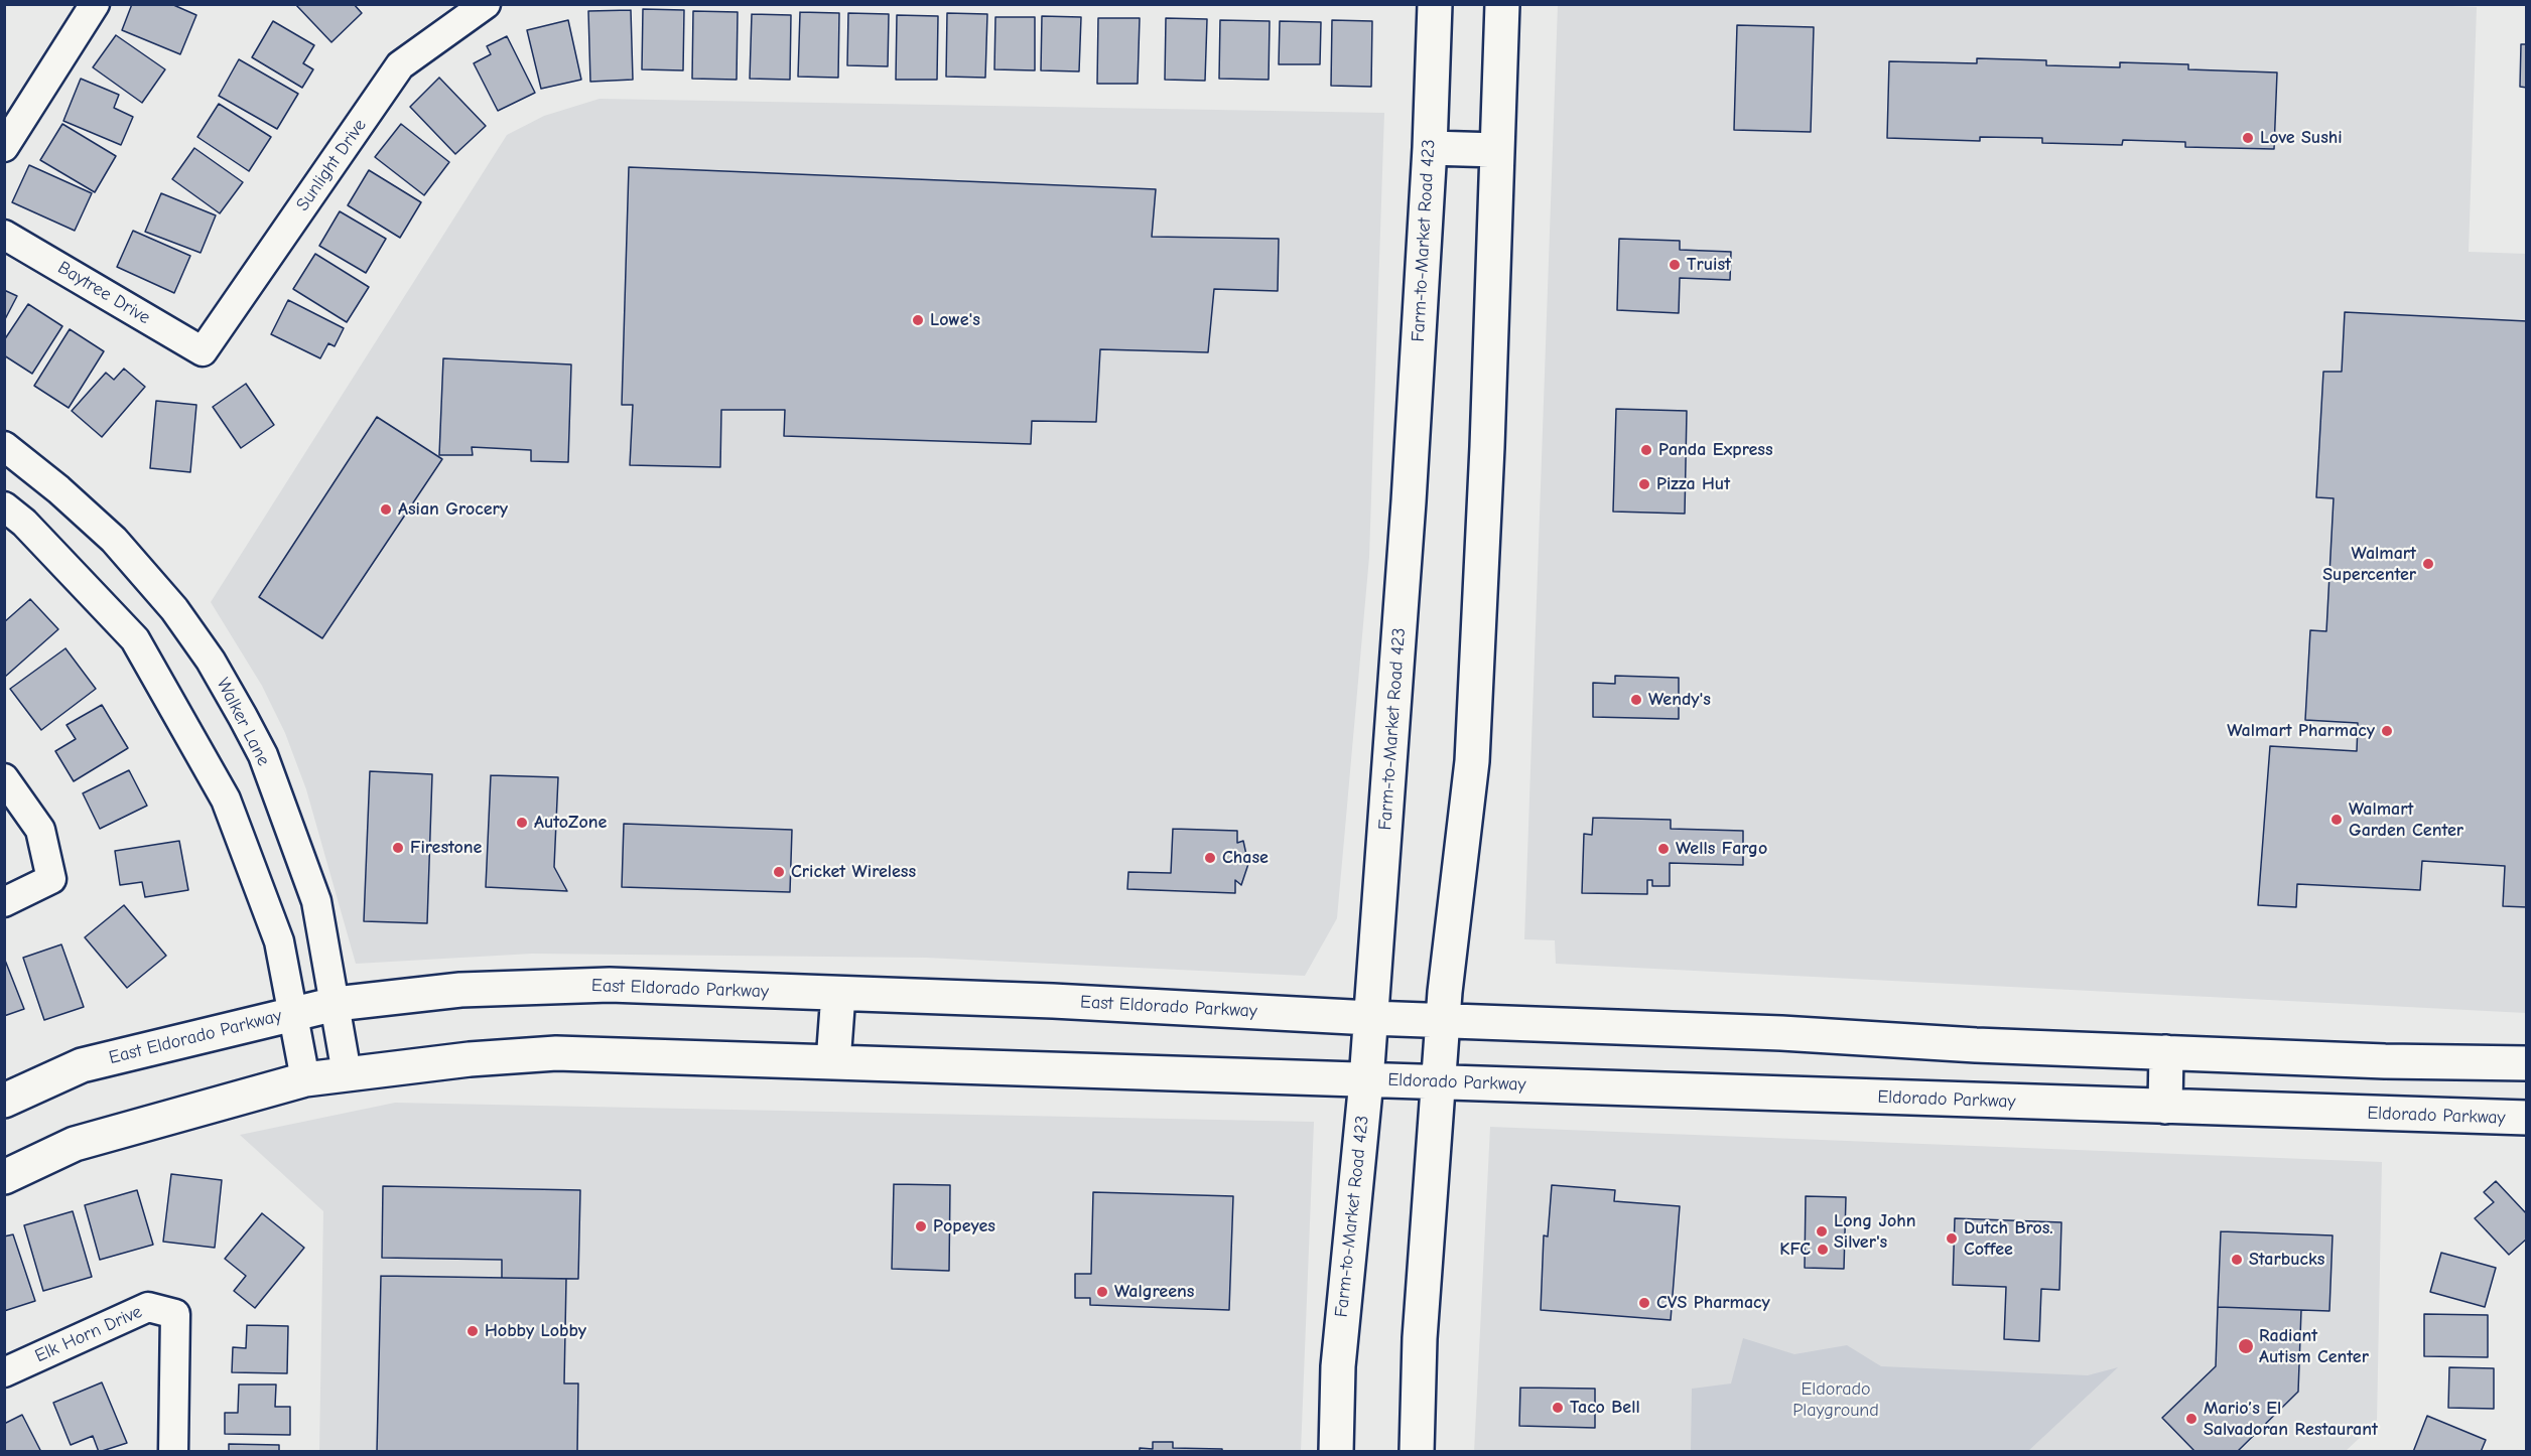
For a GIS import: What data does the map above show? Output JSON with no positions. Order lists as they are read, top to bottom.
{
  "streets": {
    "main road": ["Farm-to-Market Road 423", "East Eldorado Parkway", "Eldorado Parkway"],
    "street": [
      "Sunlight Drive",
      "Baytree Drive",
      "Walker Lane",
      "Elk Horn Drive"
    ]
  },
  "crossings": [
    ["Sunlight Drive", "Baytree Drive"],
    ["Farm-to-Market Road 423", "East Eldorado Parkway"],
    ["Farm-to-Market Road 423", "Eldorado Parkway"],
    ["Walker Lane", "East Eldorado Parkway"]
  ],
  "parks": ["Eldorado Playground"],
  "places": [
    "Love Sushi",
    "Truist",
    "Lowe's",
    "Panda Express",
    "Pizza Hut",
    "Asian Grocery",
    "Walmart Supercenter",
    "Wendy's",
    "Walmart Pharmacy",
    "Walmart Garden Center",
    "AutoZone",
    "Firestone",
    "Wells Fargo",
    "Chase",
    "Cricket Wireless",
    "Popeyes",
    "Long John Silver's",
    "Dutch Bros. Coffee",
    "KFC",
    "Starbucks",
    "Walgreens",
    "CVS Pharmacy",
    "Hobby Lobby",
    "Radiant Autism Center",
    "Taco Bell",
    "Mario’s El Salvadoran Restaurant"
  ]
}
